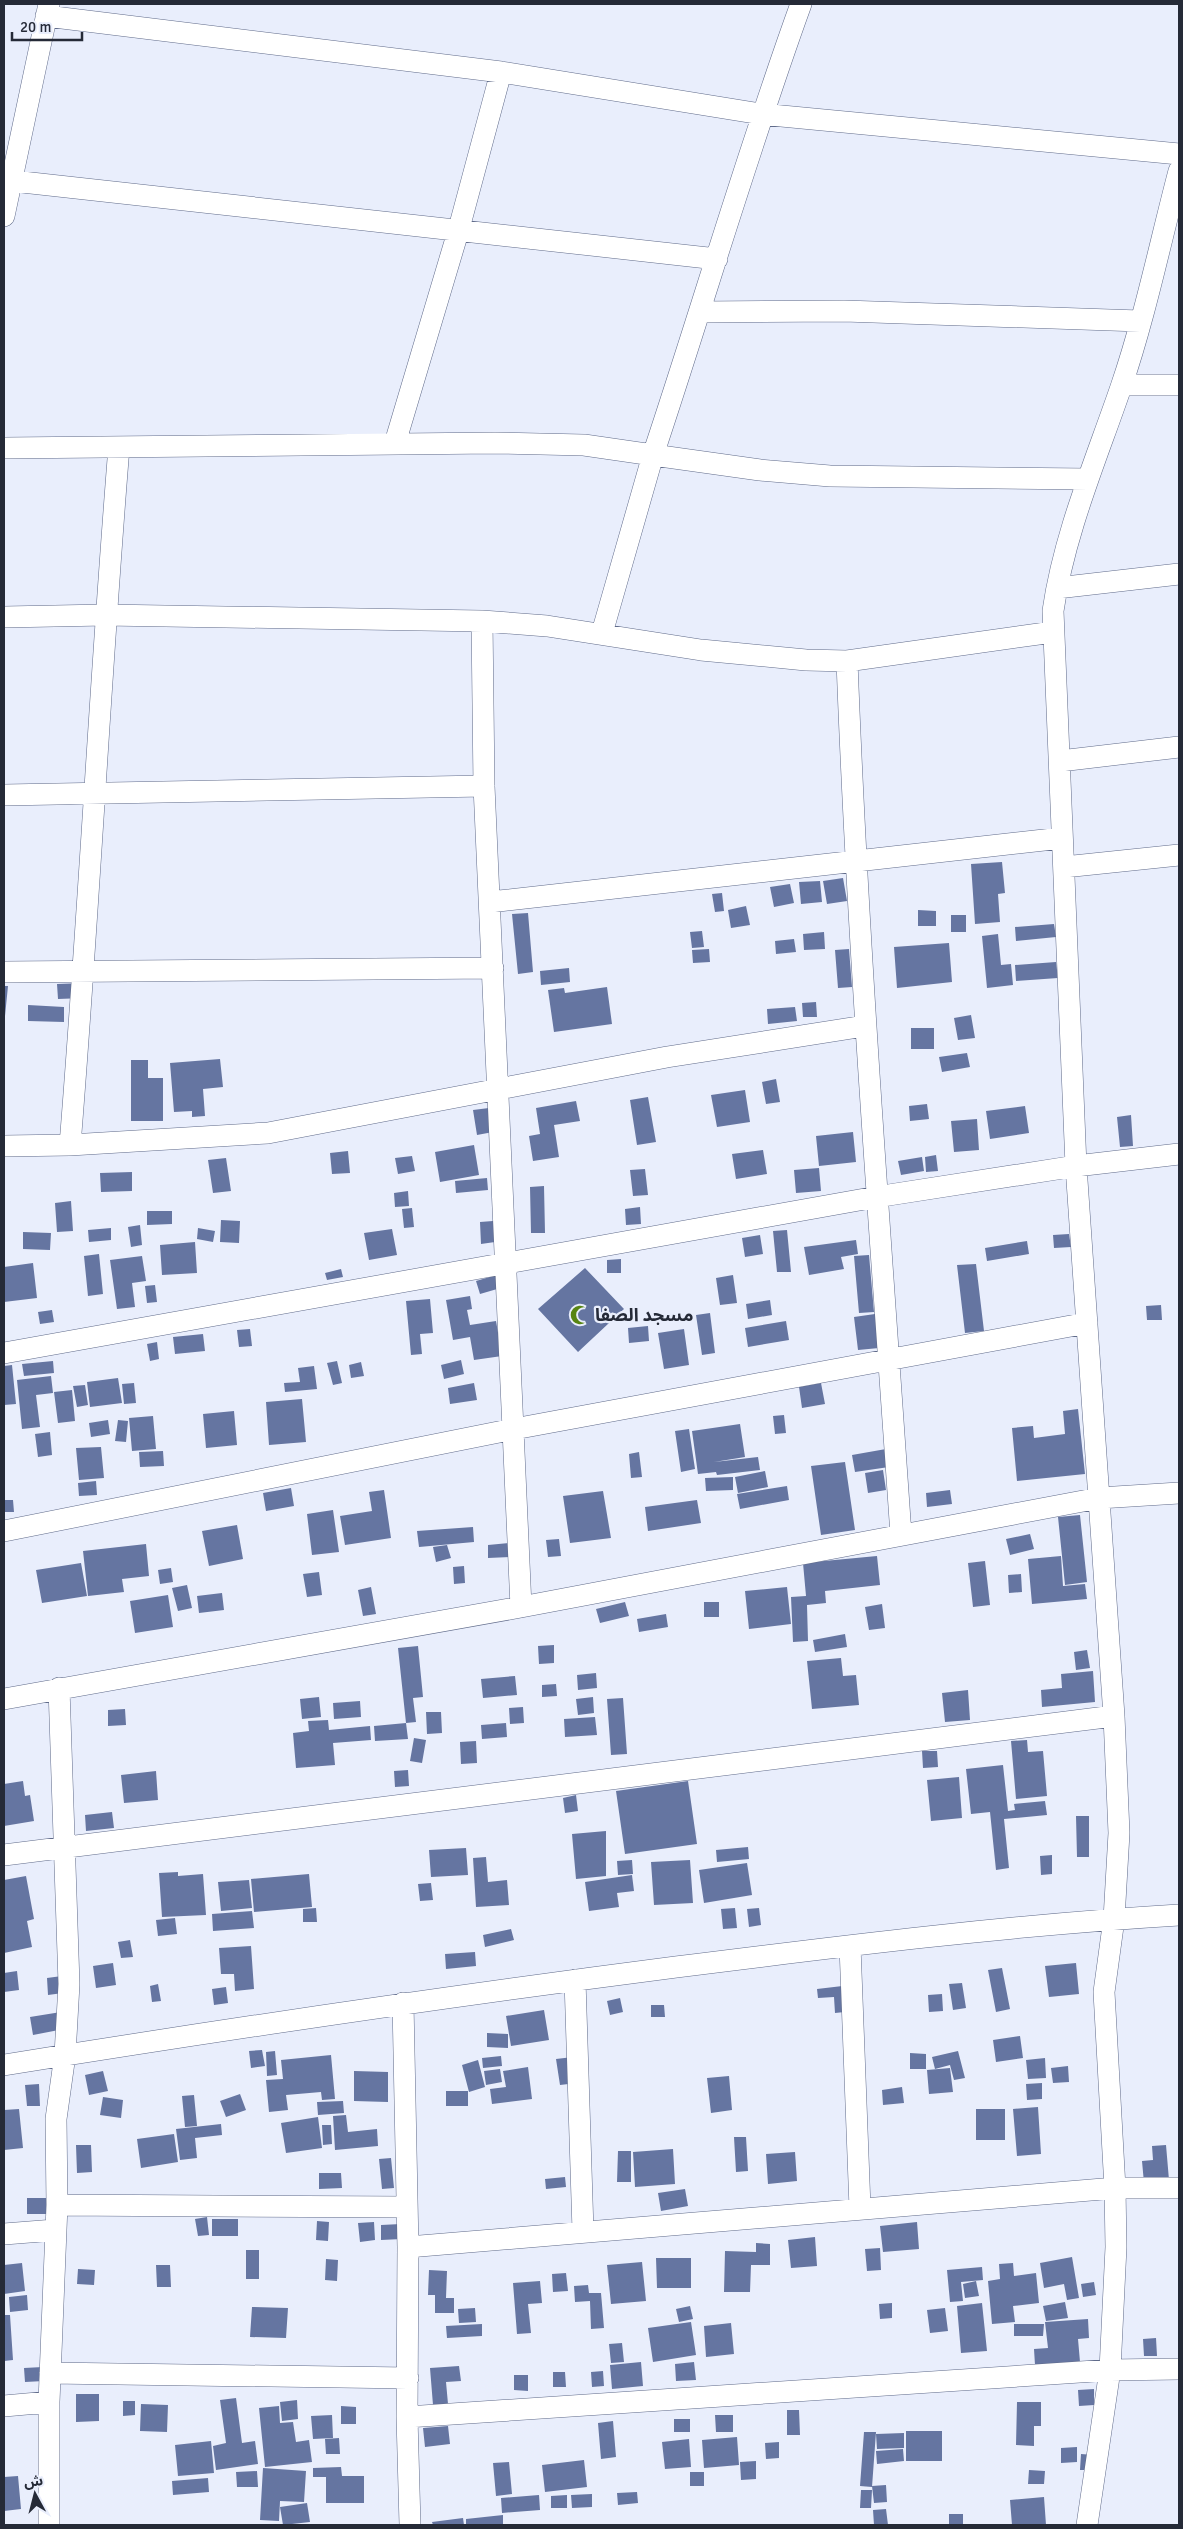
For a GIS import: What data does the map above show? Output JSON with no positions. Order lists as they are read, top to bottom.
{
  "places": {
    "mosque": ["مسجد الصفا"]
  },
  "scale_bar": "20 m",
  "north": "top"
}
